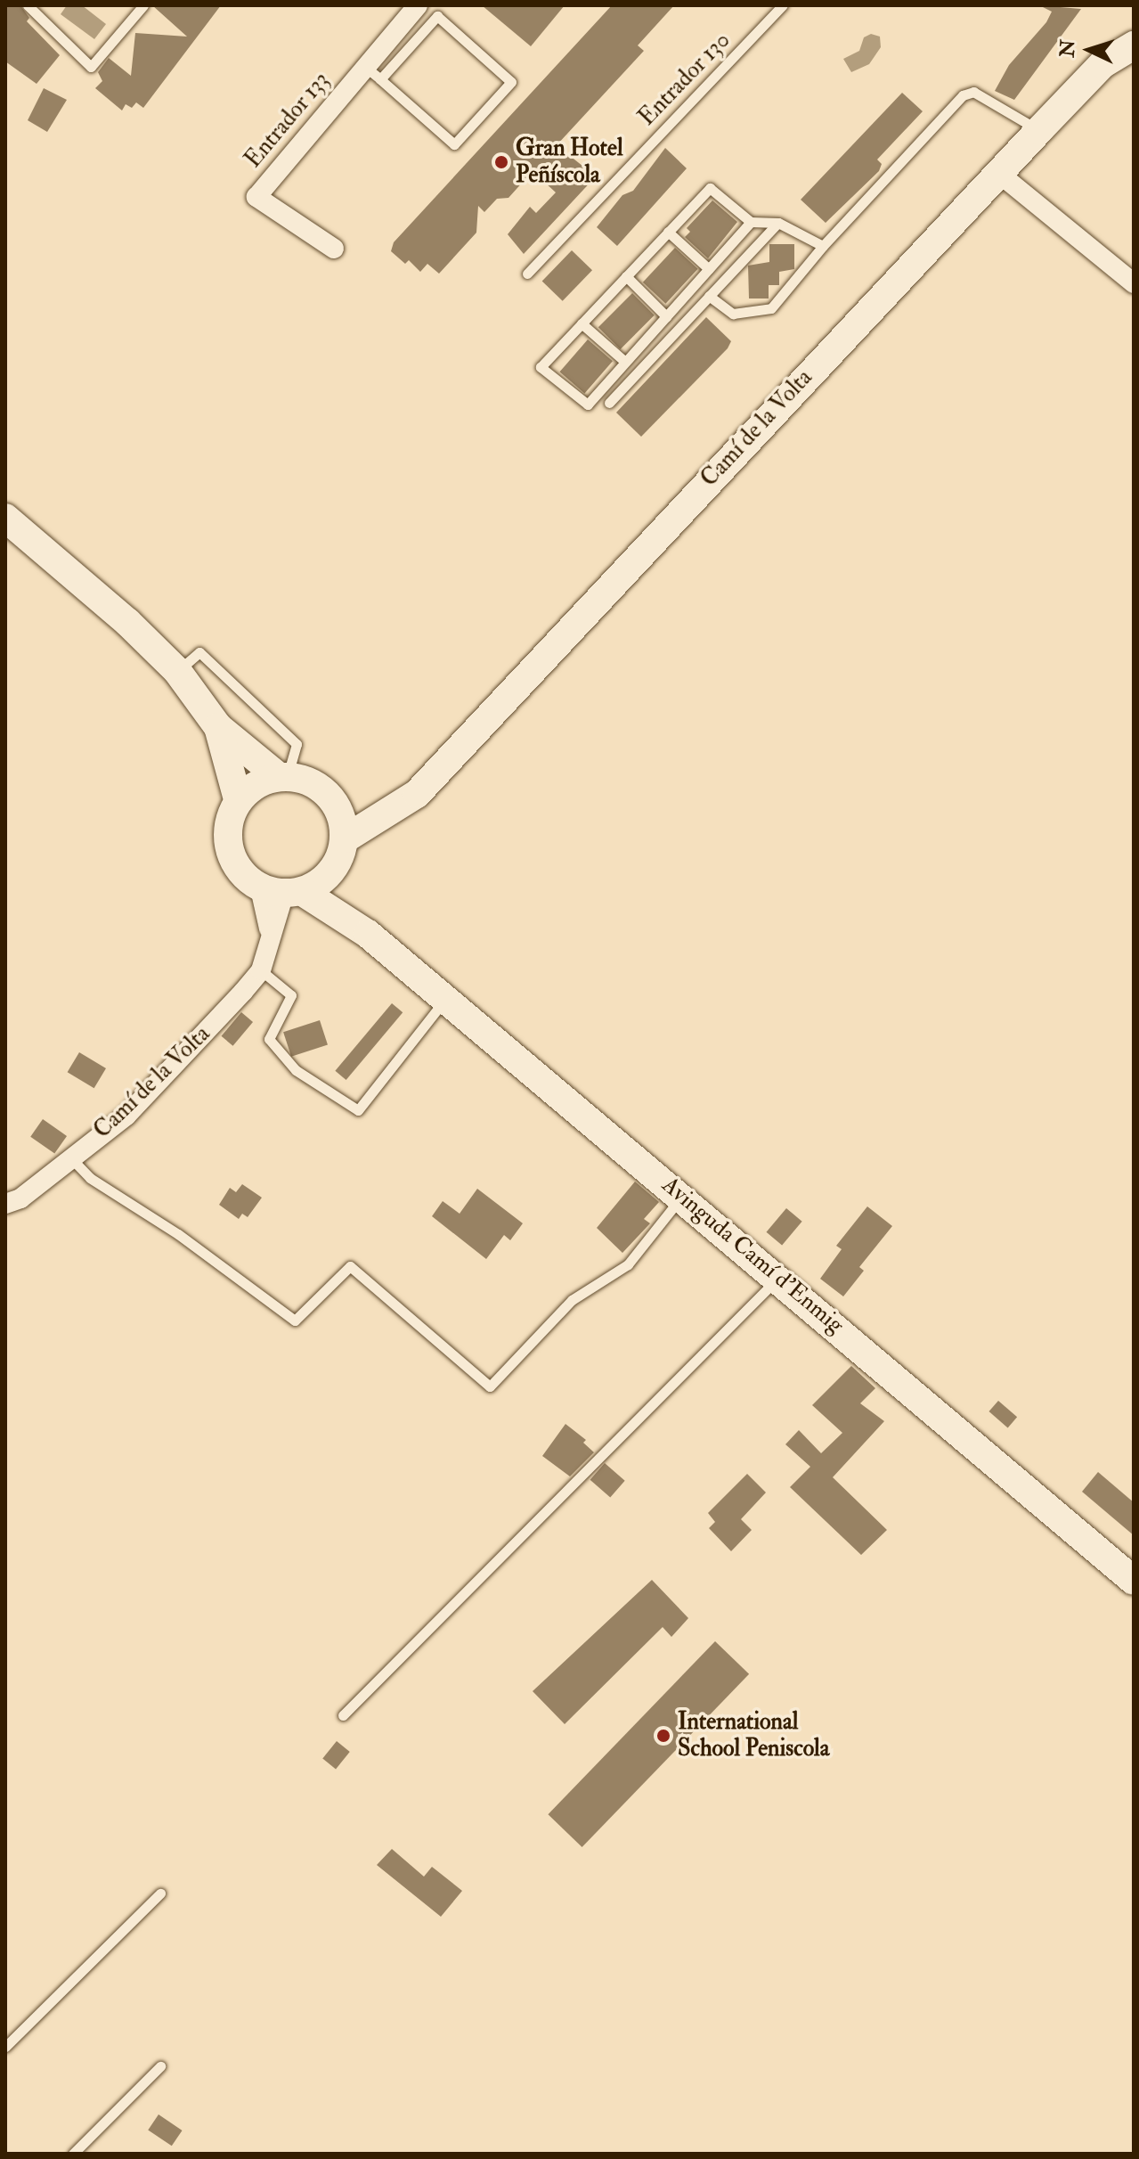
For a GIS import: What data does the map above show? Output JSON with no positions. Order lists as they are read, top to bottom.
{
  "streets": {
    "street": ["Entrador 133", "Camí de la Volta", "Avinguda Camí d'Enmig"],
    "lane": ["Entrador 130"]
  },
  "crossings": [
    ["Camí de la Volta", "Avinguda Camí d'Enmig"]
  ],
  "places": ["Gran Hotel Peñíscola", "International School Peniscola"],
  "north": "left"
}
